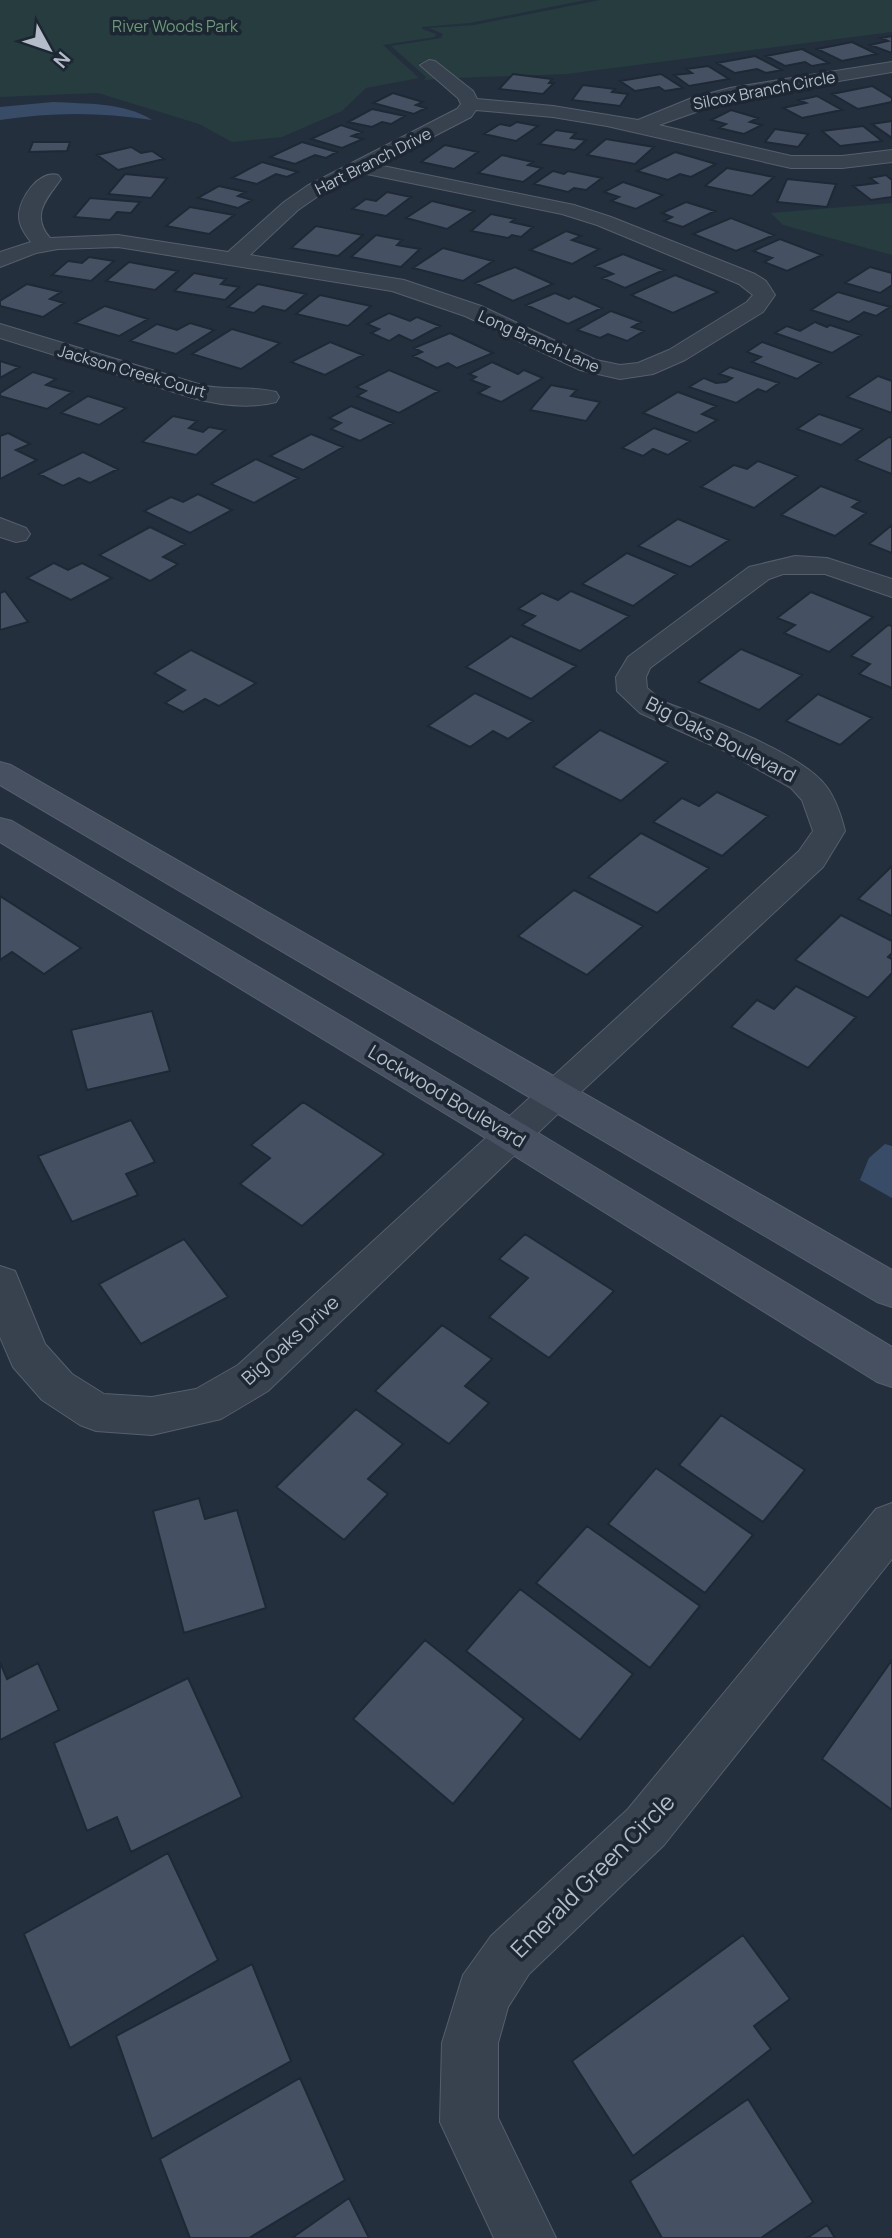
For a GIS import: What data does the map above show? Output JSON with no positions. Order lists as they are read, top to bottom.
{
  "streets": {
    "main road": ["Lockwood Boulevard"],
    "street": [
      "Silcox Branch Circle",
      "Hart Branch Drive",
      "Long Branch Lane",
      "Jackson Creek Court",
      "Big Oaks Boulevard",
      "Big Oaks Drive",
      "Emerald Green Circle"
    ]
  },
  "crossings": [
    ["Silcox Branch Circle", "Hart Branch Drive"],
    ["Hart Branch Drive", "Long Branch Lane"],
    ["Big Oaks Boulevard", "Lockwood Boulevard"],
    ["Big Oaks Boulevard", "Big Oaks Drive"],
    ["Lockwood Boulevard", "Big Oaks Drive"]
  ],
  "parks": ["River Woods Park"],
  "north": "bottom right"
}
